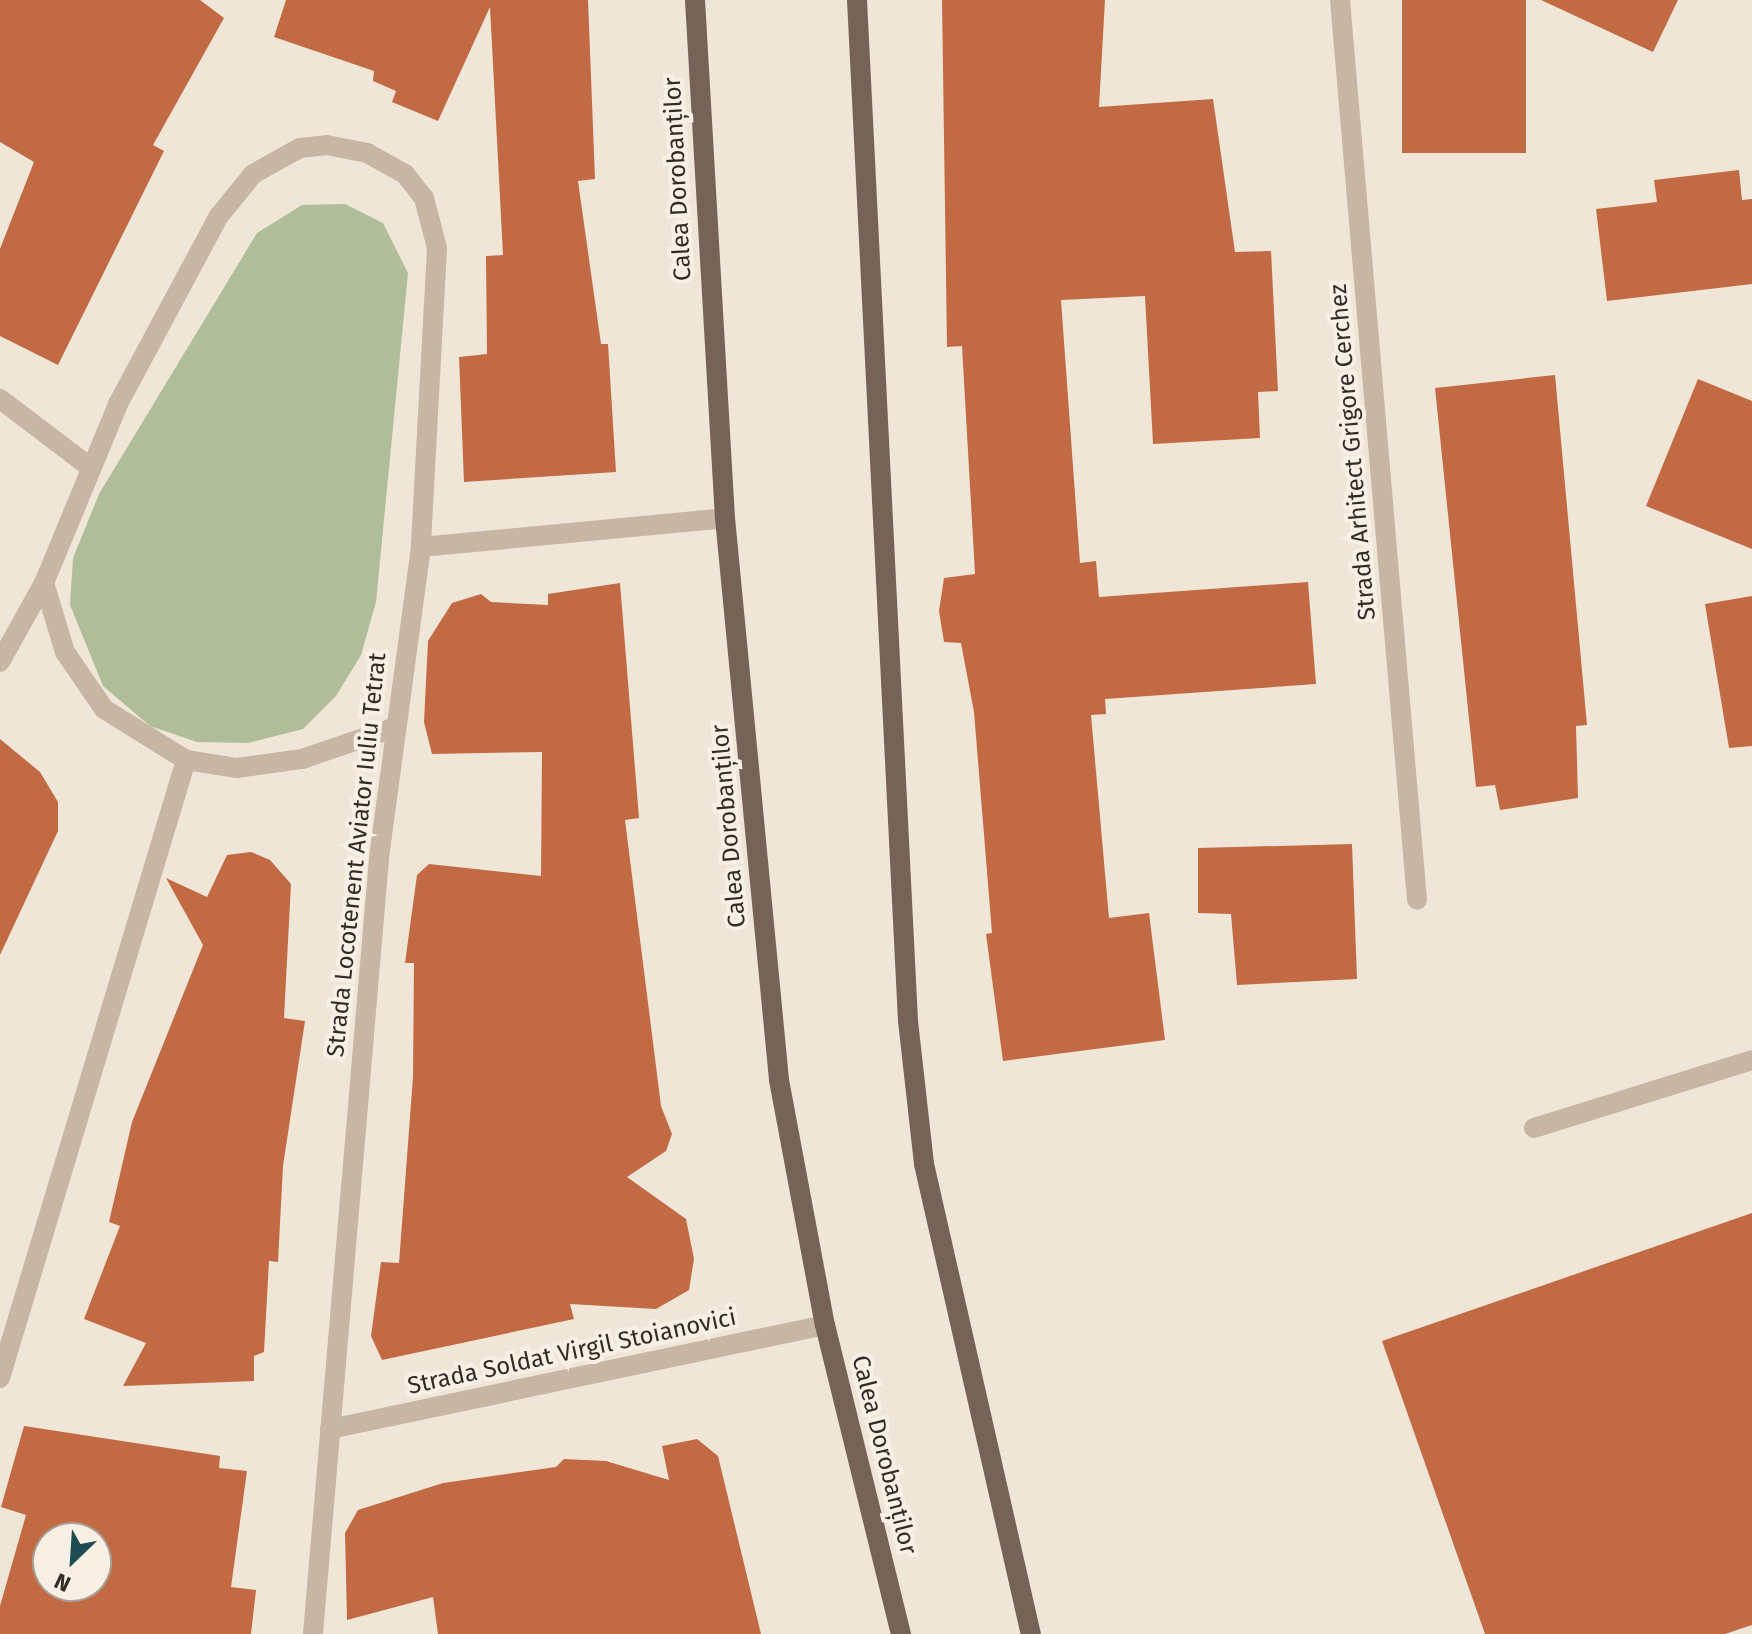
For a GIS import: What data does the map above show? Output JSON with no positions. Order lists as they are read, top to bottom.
{
  "streets": {
    "main road": ["Calea Dorobanților"],
    "street": ["Strada Arhitect Grigore Cerchez", "Strada Locotenent Aviator Iuliu Tetrat", "Strada Soldat Virgil Stoianovici"]
  },
  "crossings": [
    ["Calea Dorobanților", "Strada Soldat Virgil Stoianovici"],
    ["Strada Locotenent Aviator Iuliu Tetrat", "Strada Soldat Virgil Stoianovici"]
  ],
  "north": "bottom left"
}
